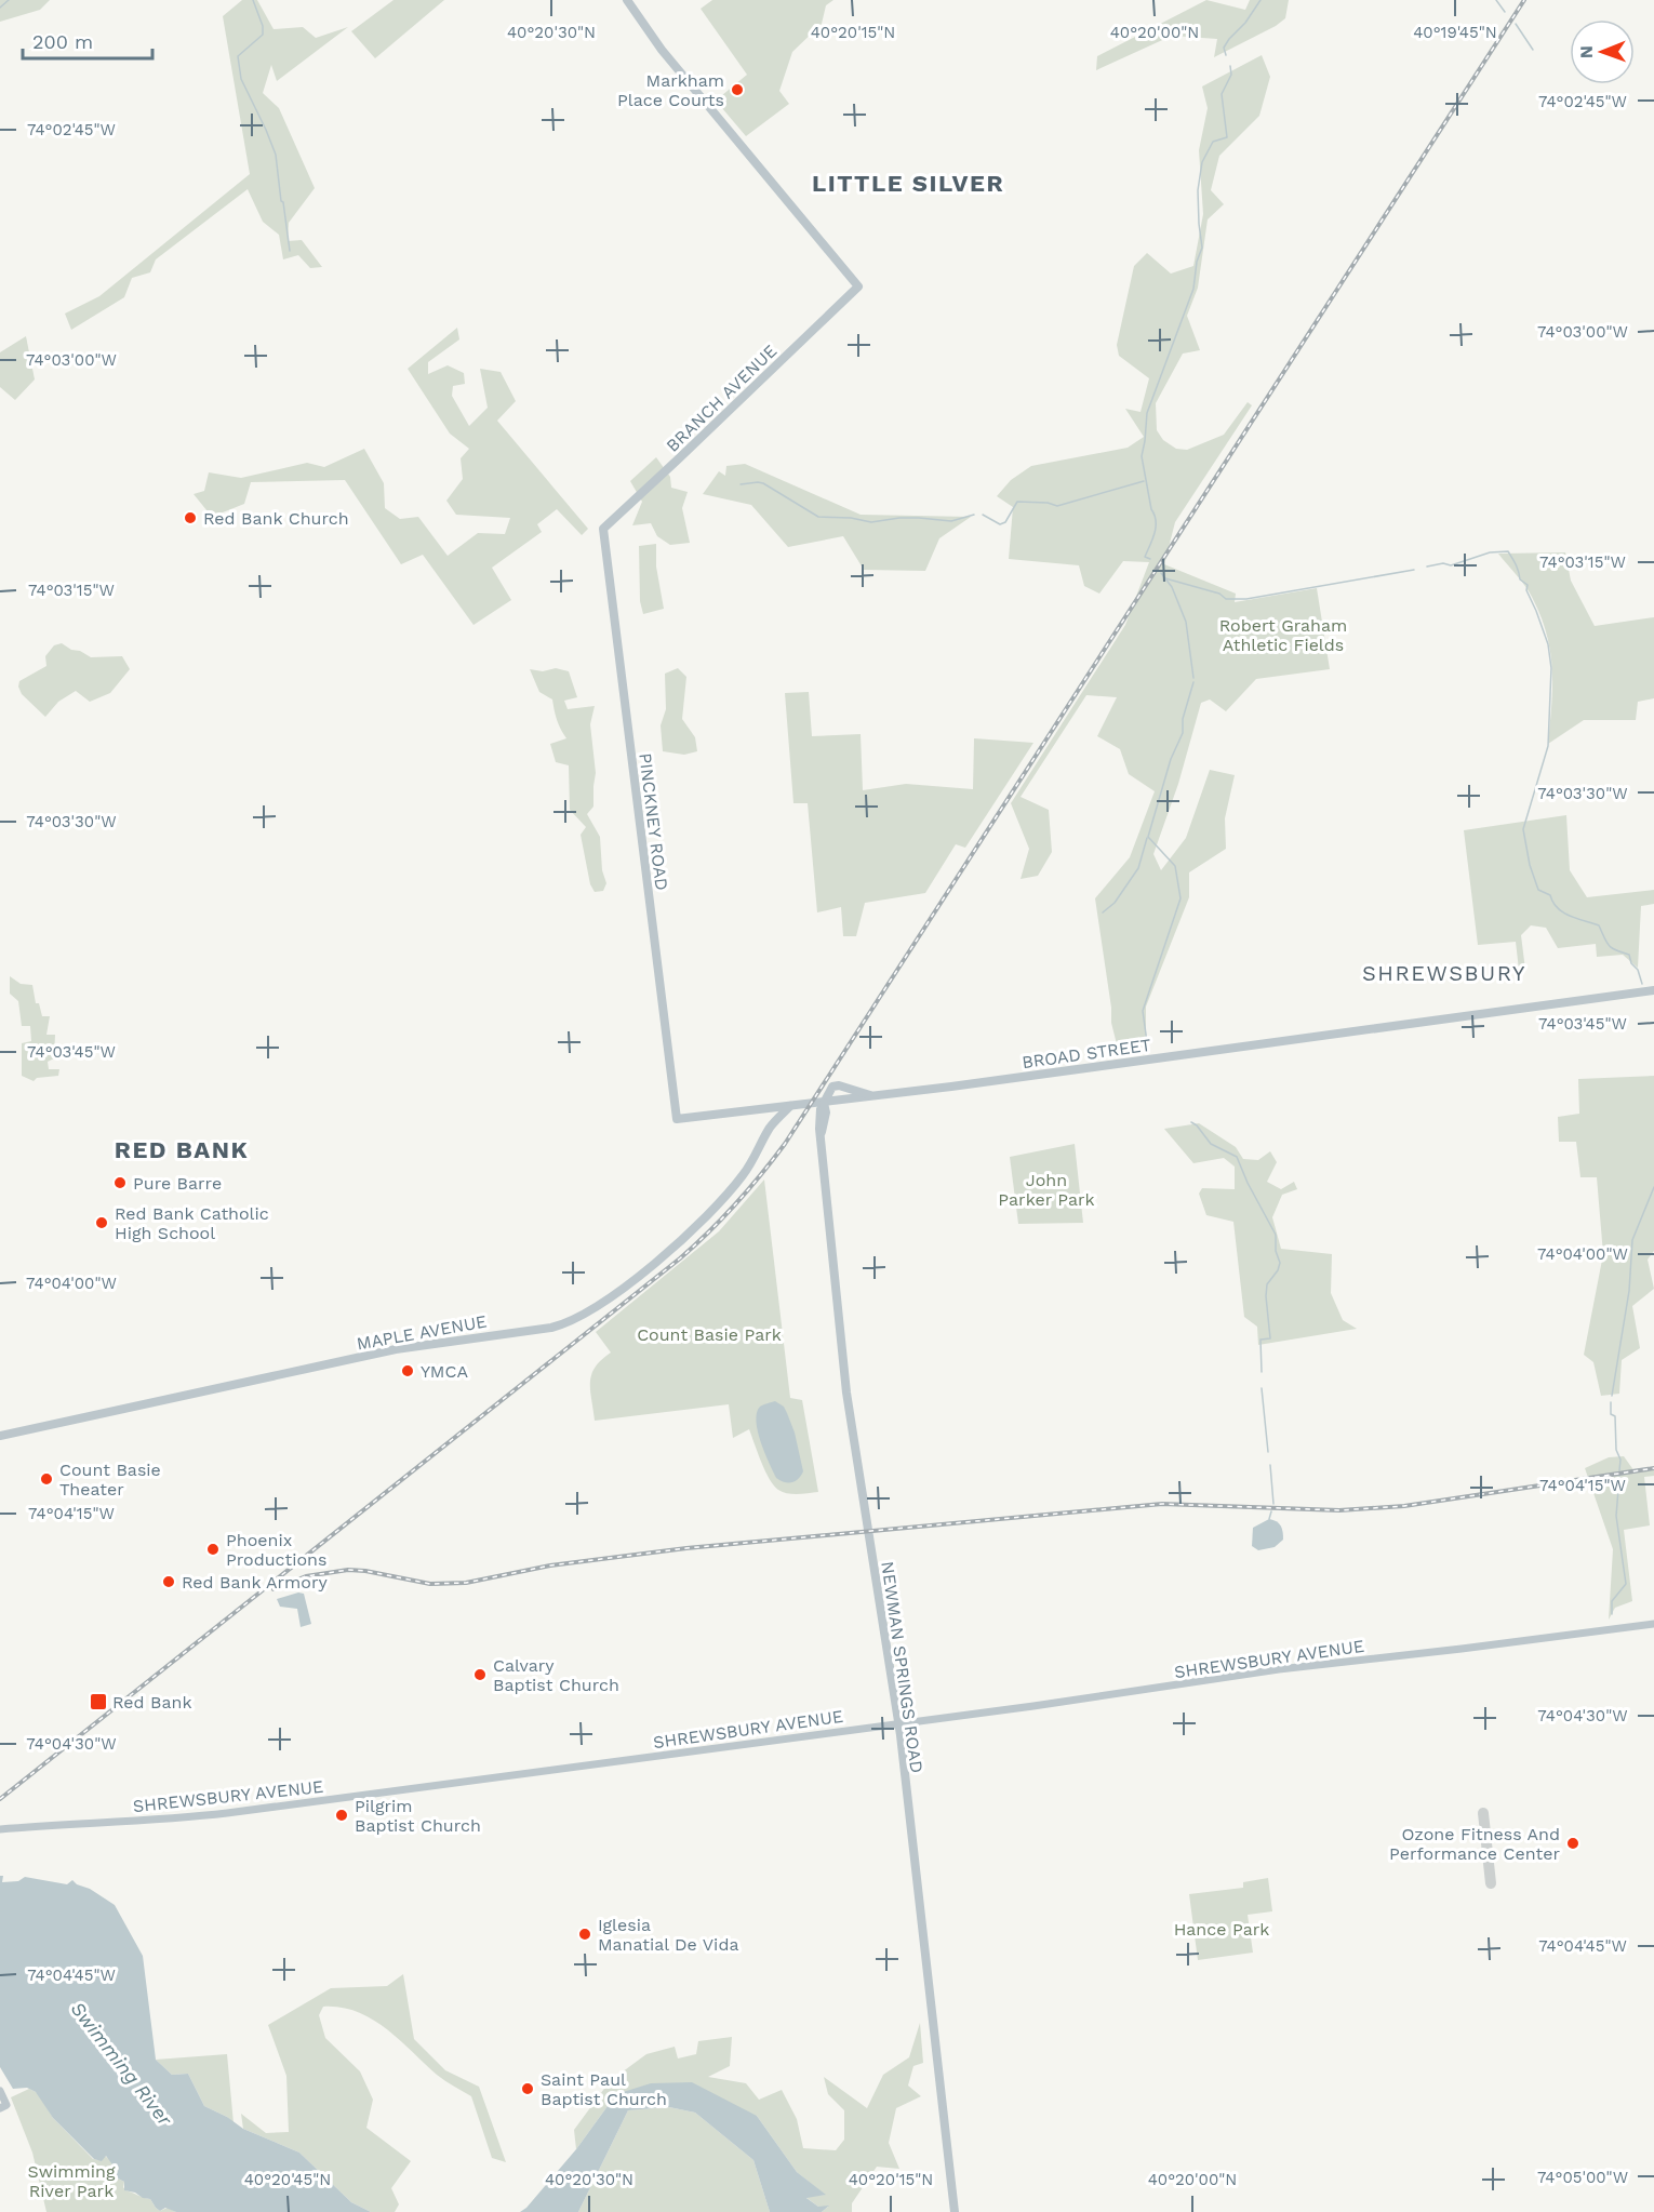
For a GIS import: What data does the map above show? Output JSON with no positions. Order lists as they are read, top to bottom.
{
  "streets": {
    "main road": [
      "BRANCH AVENUE",
      "PINCKNEY ROAD",
      "BROAD STREET",
      "MAPLE AVENUE",
      "SHREWSBURY AVENUE",
      "NEWMAN SPRINGS ROAD"
    ]
  },
  "crossings": [
    ["BRANCH AVENUE", "PINCKNEY ROAD"],
    ["PINCKNEY ROAD", "BROAD STREET"],
    ["BROAD STREET", "MAPLE AVENUE"],
    ["BROAD STREET", "NEWMAN SPRINGS ROAD"],
    ["SHREWSBURY AVENUE", "NEWMAN SPRINGS ROAD"]
  ],
  "districts": ["LITTLE SILVER", "SHREWSBURY", "RED BANK"],
  "water": ["Swimming River"],
  "parks": [
    "Robert Graham Athletic Fields",
    "John Parker Park",
    "Count Basie Park",
    "Hance Park",
    "Swimming River Park"
  ],
  "places": {
    "other": [
      "Markham Place Courts",
      "Red Bank Church",
      "Pure Barre",
      "Red Bank Catholic High School",
      "YMCA",
      "Count Basie Theater",
      "Phoenix Productions",
      "Red Bank Armory",
      "Calvary Baptist Church",
      "Pilgrim Baptist Church",
      "Ozone Fitness And Performance Center",
      "Iglesia Manatial De Vida",
      "Saint Paul Baptist Church"
    ],
    "transit": ["Red Bank"]
  },
  "scale_bar": "200 m",
  "north": "left",
  "coordinates": [
    "40°20'30\"N",
    "40°20'15\"N",
    "40°20'00\"N",
    "40°19'45\"N",
    "74°02'45\"W",
    "74°03'00\"W",
    "74°03'15\"W",
    "74°03'30\"W",
    "74°03'45\"W",
    "74°04'00\"W",
    "74°04'15\"W",
    "74°04'30\"W",
    "74°04'45\"W",
    "74°05'00\"W",
    "40°20'45\"N"
  ]
}
